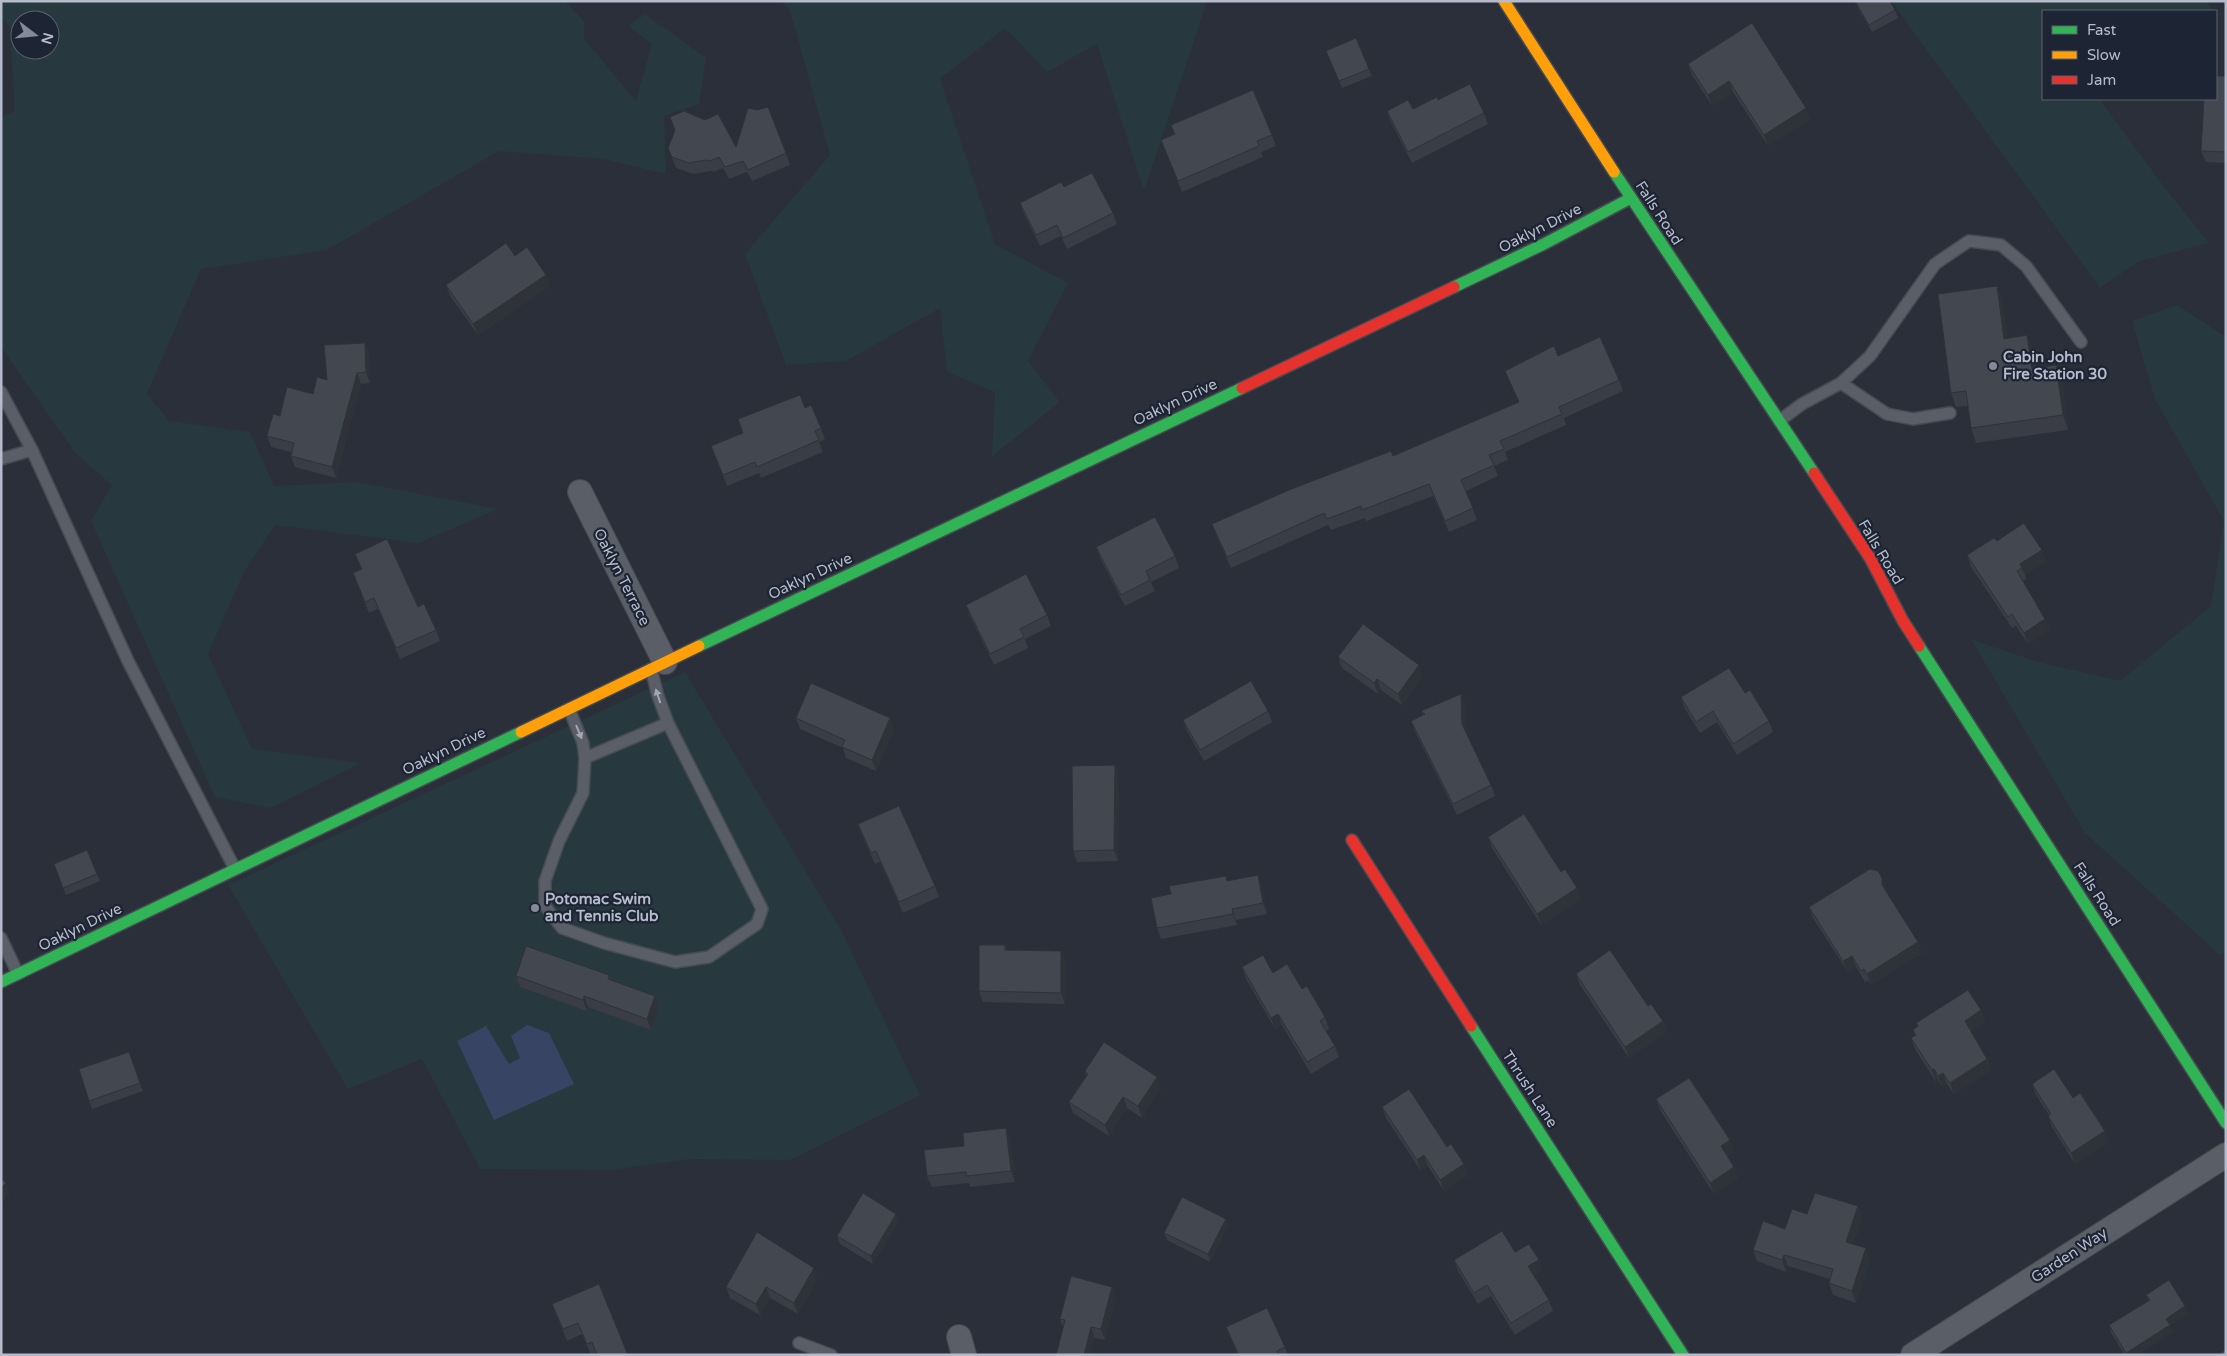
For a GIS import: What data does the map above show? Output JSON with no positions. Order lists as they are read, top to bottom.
{
  "streets": {
    "street": [
      "Falls Road",
      "Oaklyn Drive",
      "Oaklyn Terrace",
      "Thrush Lane",
      "Garden Way"
    ]
  },
  "crossings": [
    ["Falls Road", "Oaklyn Drive"],
    ["Oaklyn Drive", "Oaklyn Terrace"]
  ],
  "places": ["Cabin John Fire Station 30", "Potomac Swim and Tennis Club"],
  "legend": ["Fast", "Slow", "Jam"],
  "north": "right"
}
